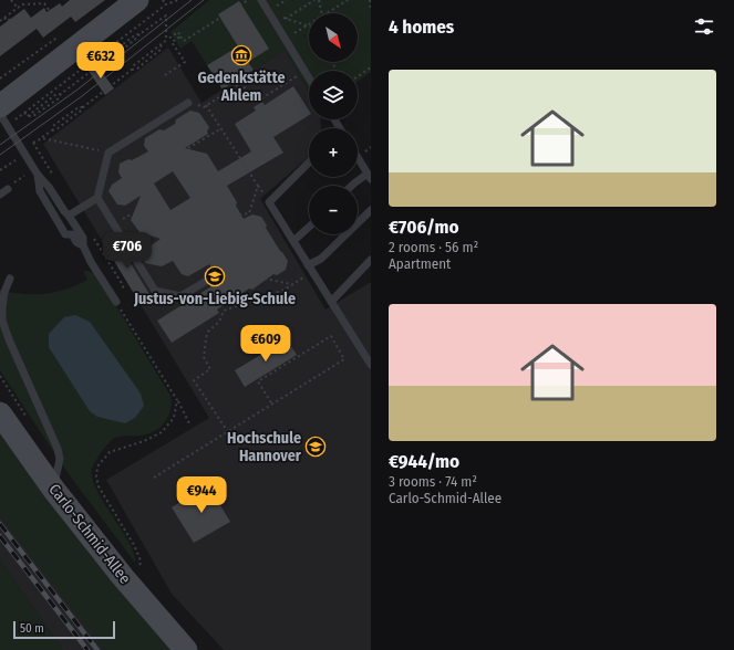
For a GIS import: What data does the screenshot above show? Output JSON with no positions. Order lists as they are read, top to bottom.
{
  "streets": {
    "main road": ["Carlo-Schmid-Allee"]
  },
  "places": {
    "museum": ["Gedenkstätte Ahlem"],
    "school or university": ["Justus-von-Liebig-Schule", "Hochschule Hannover"]
  },
  "scale_bar": "50 m",
  "north": "bottom right",
  "page": {
    "heading": "4 homes",
    "map_buttons": ["+", "−"],
    "price": [
      "€632",
      "€706",
      "€609",
      "€944"
    ],
    "list": [
      {
        "name": "€706/mo",
        "note": "2 rooms · 56 m² · Apartment"
      },
      {
        "name": "€944/mo",
        "note": "3 rooms · 74 m² · Carlo-Schmid-Allee"
      }
    ],
    "scale": "50 m"
  }
}
